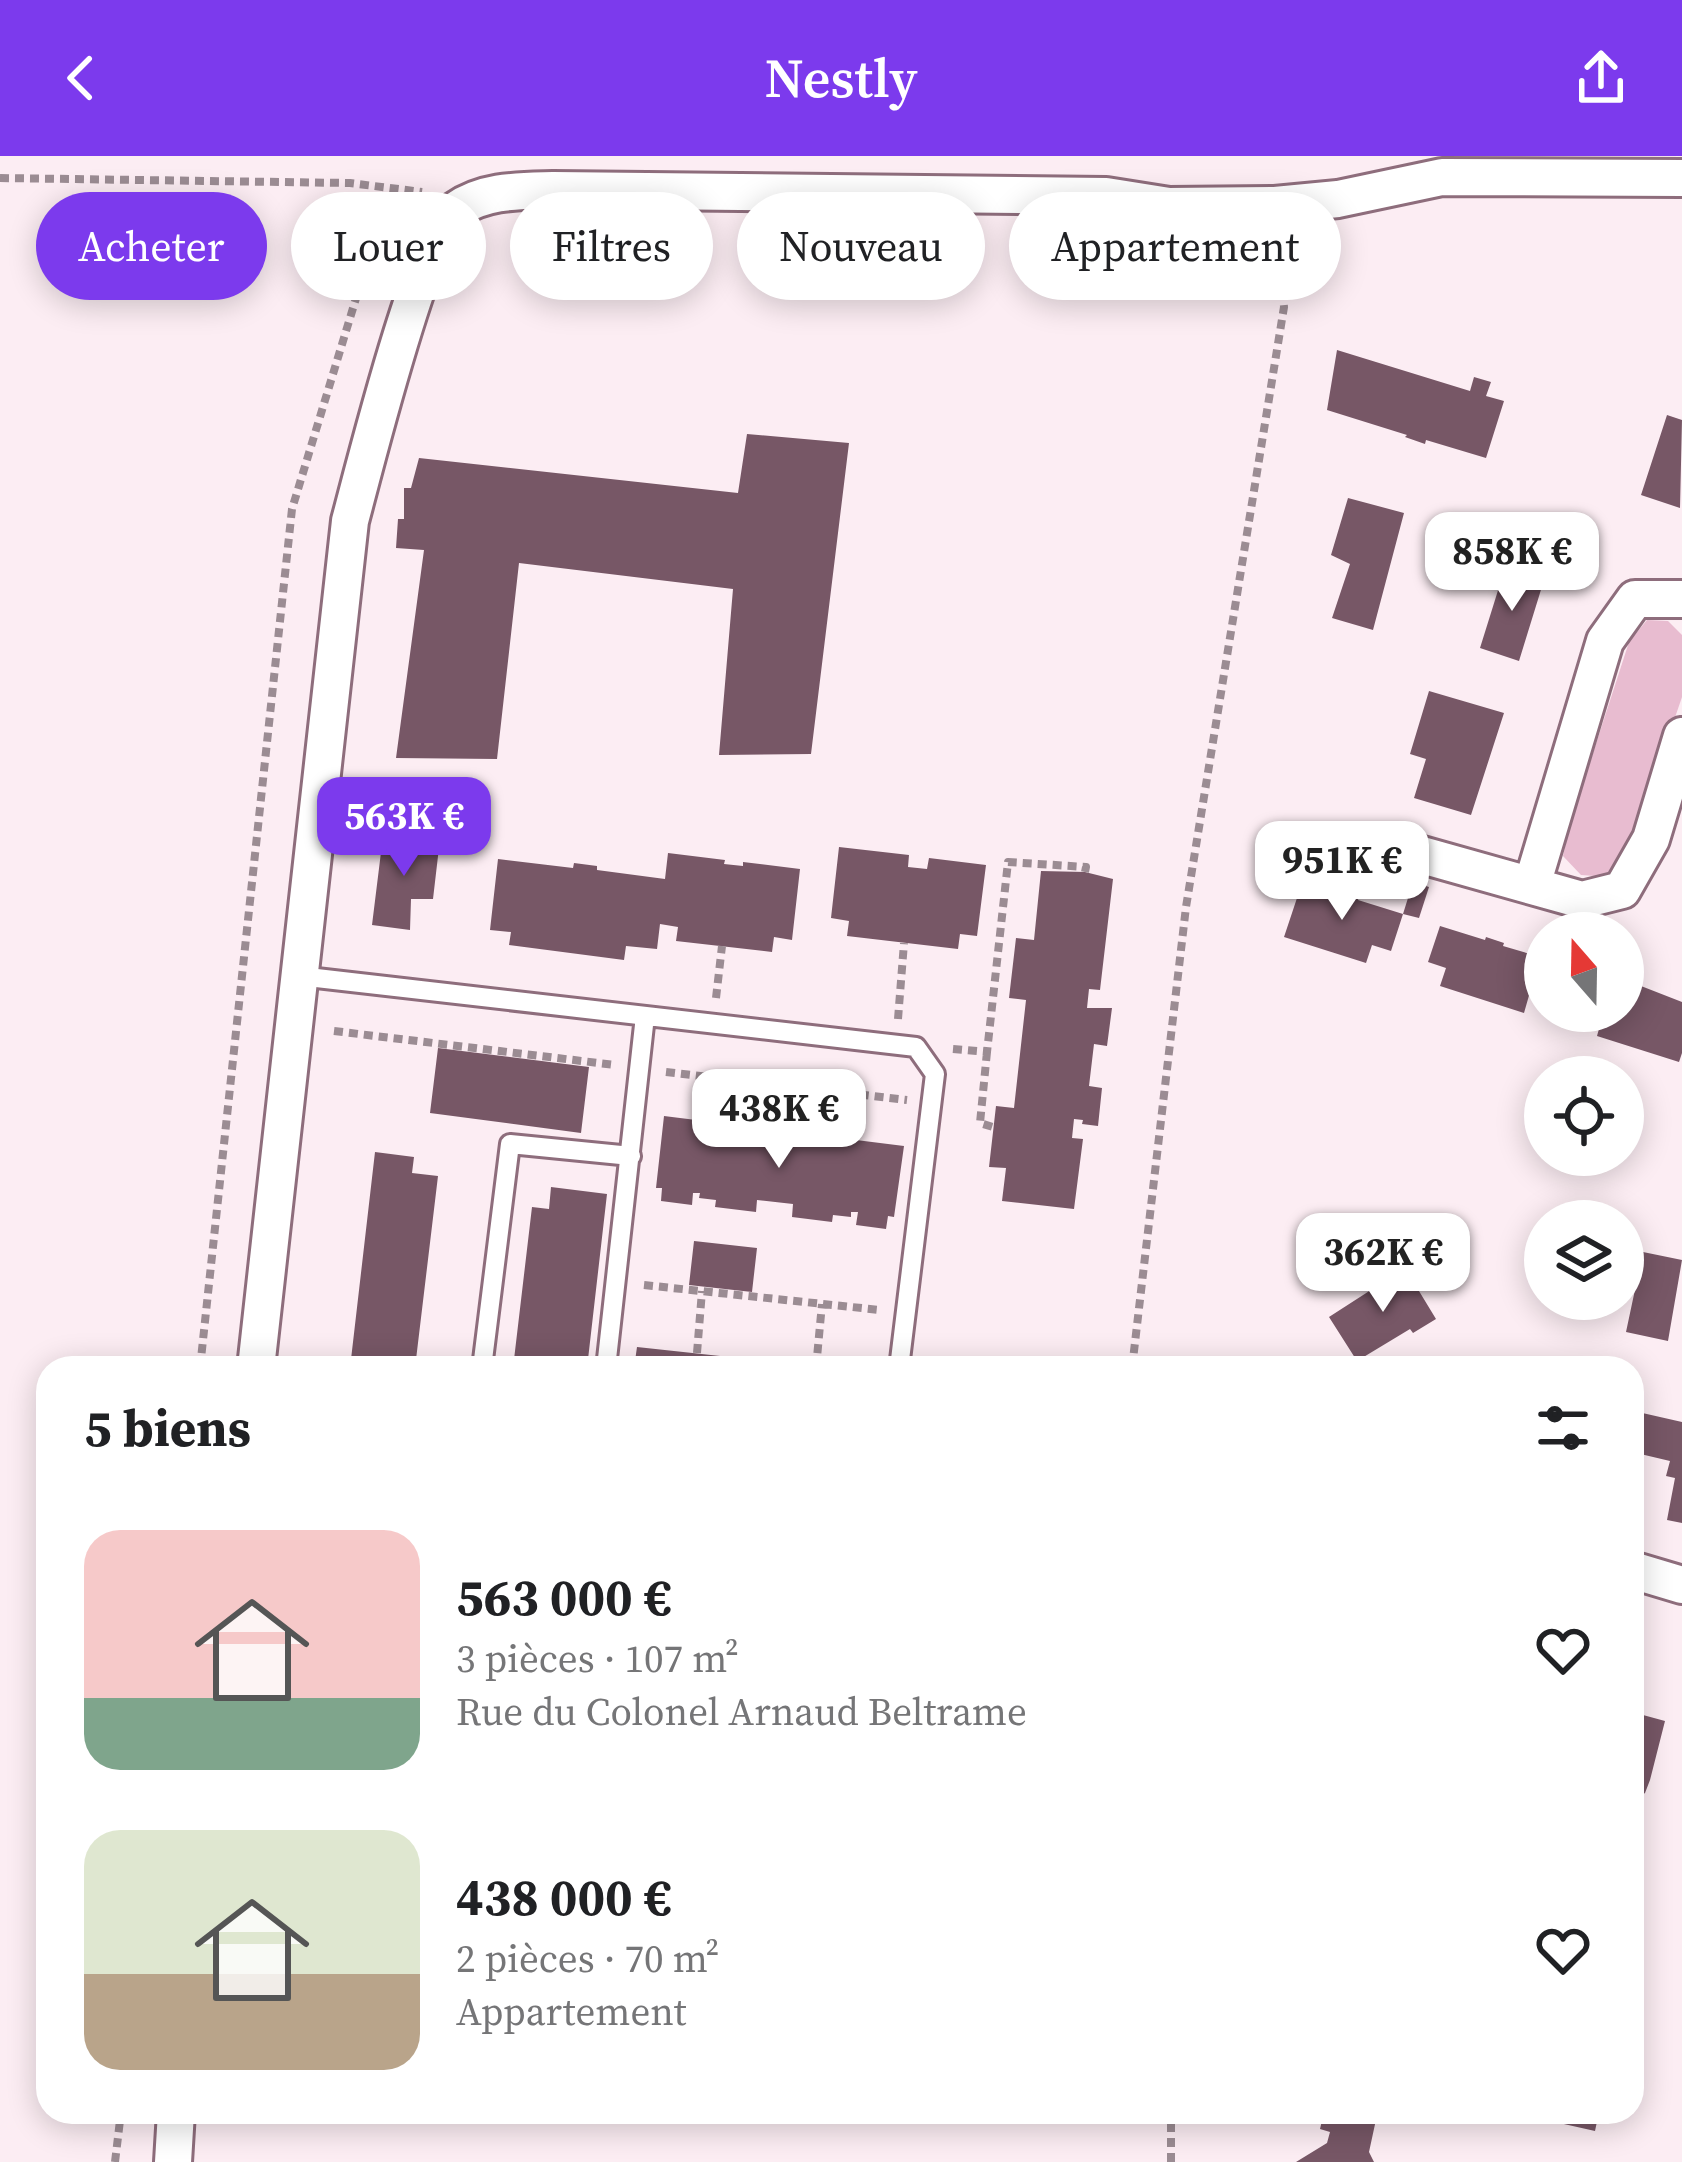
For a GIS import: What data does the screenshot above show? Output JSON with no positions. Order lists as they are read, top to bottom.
{
  "north": "top",
  "page": {
    "header": "Nestly",
    "chip": [
      "Acheter",
      "Louer",
      "Filtres",
      "Nouveau",
      "Appartement"
    ],
    "price": [
      "858K €",
      "563K €",
      "951K €",
      "438K €",
      "362K €"
    ],
    "heading": "5 biens",
    "list": [
      {
        "name": "563 000 €",
        "note": "3 pièces · 107 m² · Rue du Colonel Arnaud Beltrame"
      },
      {
        "name": "438 000 €",
        "note": "2 pièces · 70 m² · Appartement"
      }
    ]
  }
}
